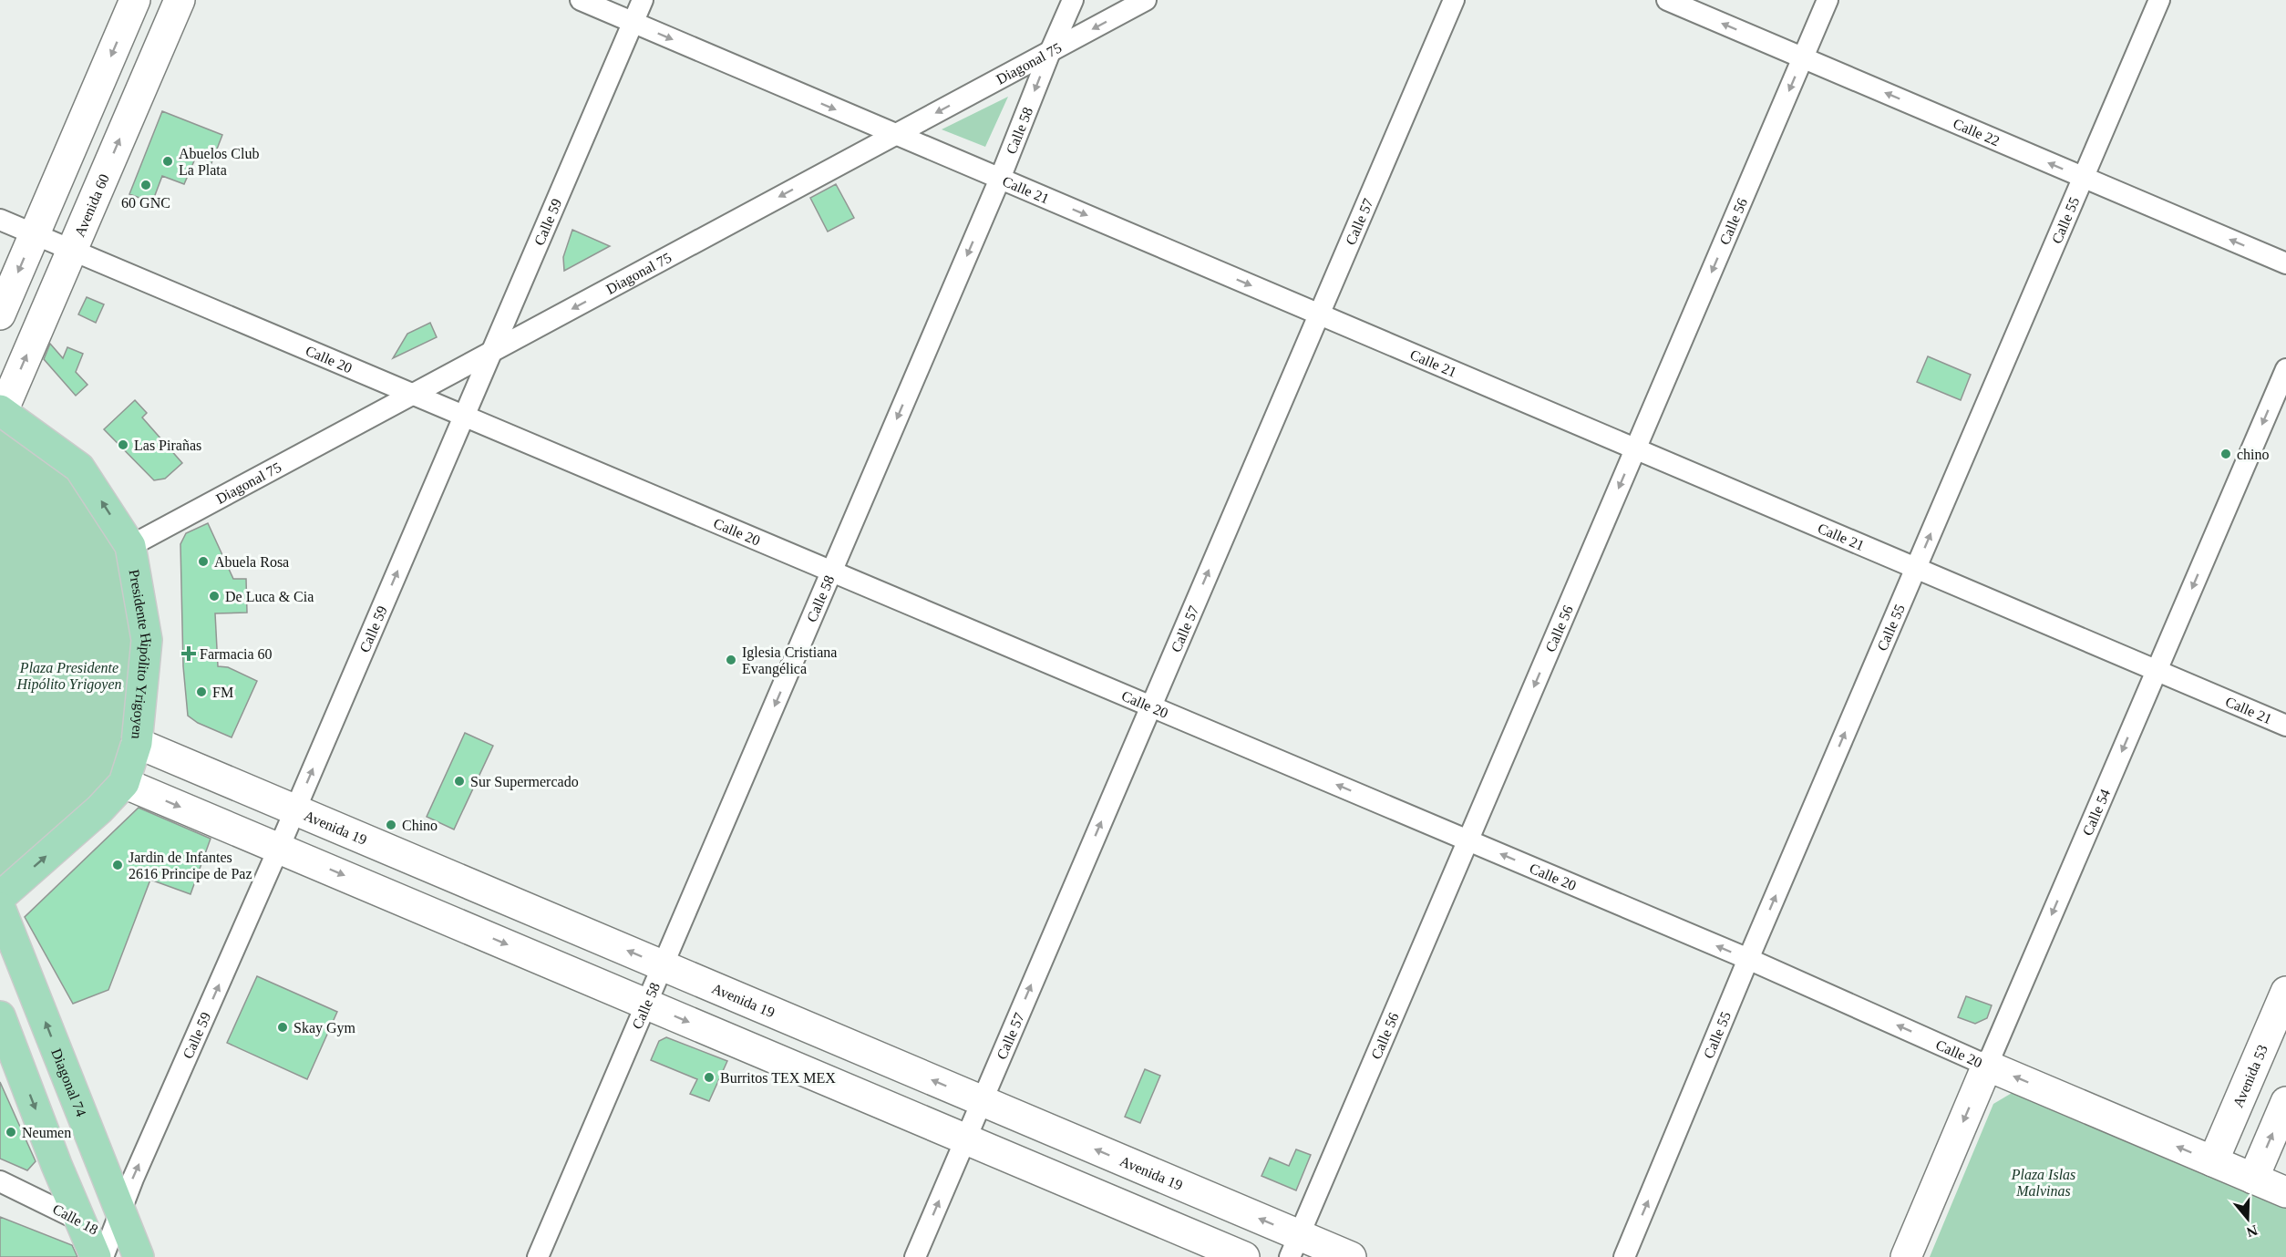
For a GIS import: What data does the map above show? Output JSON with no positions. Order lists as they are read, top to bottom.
{
  "streets": {
    "main road": [
      "Avenida 60",
      "Calle 20",
      "Presidente Hipólito Yrigoyen",
      "Calle 54",
      "Avenida 19",
      "Avenida 53",
      "Diagonal 74"
    ],
    "street": [
      "Diagonal 75",
      "Calle 58",
      "Calle 22",
      "Calle 21",
      "Calle 55",
      "Calle 59",
      "Calle 57",
      "Calle 56",
      "Calle 18"
    ]
  },
  "crossings": [
    ["Diagonal 75", "Calle 58"],
    ["Diagonal 75", "Calle 21"],
    ["Diagonal 75", "Calle 59"],
    ["Diagonal 75", "Calle 20"],
    ["Diagonal 75", "Presidente Hipólito Yrigoyen"],
    ["Calle 58", "Calle 21"],
    ["Calle 58", "Calle 20"],
    ["Calle 58", "Avenida 19"],
    ["Calle 22", "Calle 55"],
    ["Calle 22", "Calle 56"],
    ["Calle 21", "Calle 55"],
    ["Calle 21", "Calle 59"],
    ["Calle 21", "Calle 57"],
    ["Calle 21", "Calle 56"],
    ["Calle 21", "Calle 54"],
    ["Avenida 60", "Calle 20"],
    ["Avenida 60", "Presidente Hipólito Yrigoyen"],
    ["Calle 55", "Calle 20"],
    ["Calle 59", "Calle 20"],
    ["Calle 59", "Avenida 19"],
    ["Calle 59", "Diagonal 74"],
    ["Calle 57", "Calle 20"],
    ["Calle 57", "Avenida 19"],
    ["Calle 56", "Calle 20"],
    ["Calle 56", "Avenida 19"],
    ["Calle 20", "Calle 54"],
    ["Calle 20", "Avenida 53"],
    ["Presidente Hipólito Yrigoyen", "Avenida 19"]
  ],
  "one_way": [
    "Diagonal 75",
    "Calle 58",
    "Calle 22",
    "Calle 55",
    "Calle 59",
    "Calle 57",
    "Calle 56",
    "Calle 20",
    "Calle 54"
  ],
  "parks": ["Plaza Presidente Hipólito Yrigoyen", "Plaza Islas Malvinas"],
  "places": {
    "other": [
      "Abuelos Club La Plata",
      "60 GNC",
      "Las Pirañas",
      "chino",
      "Abuela Rosa",
      "De Luca & Cia",
      "Iglesia Cristiana Evangélica",
      "FM",
      "Sur Supermercado",
      "Chino",
      "Jardin de Infantes 2616 Principe de Paz",
      "Skay Gym",
      "Burritos TEX MEX",
      "Neumen"
    ],
    "health": ["Farmacia 60"]
  },
  "north": "bottom"
}
